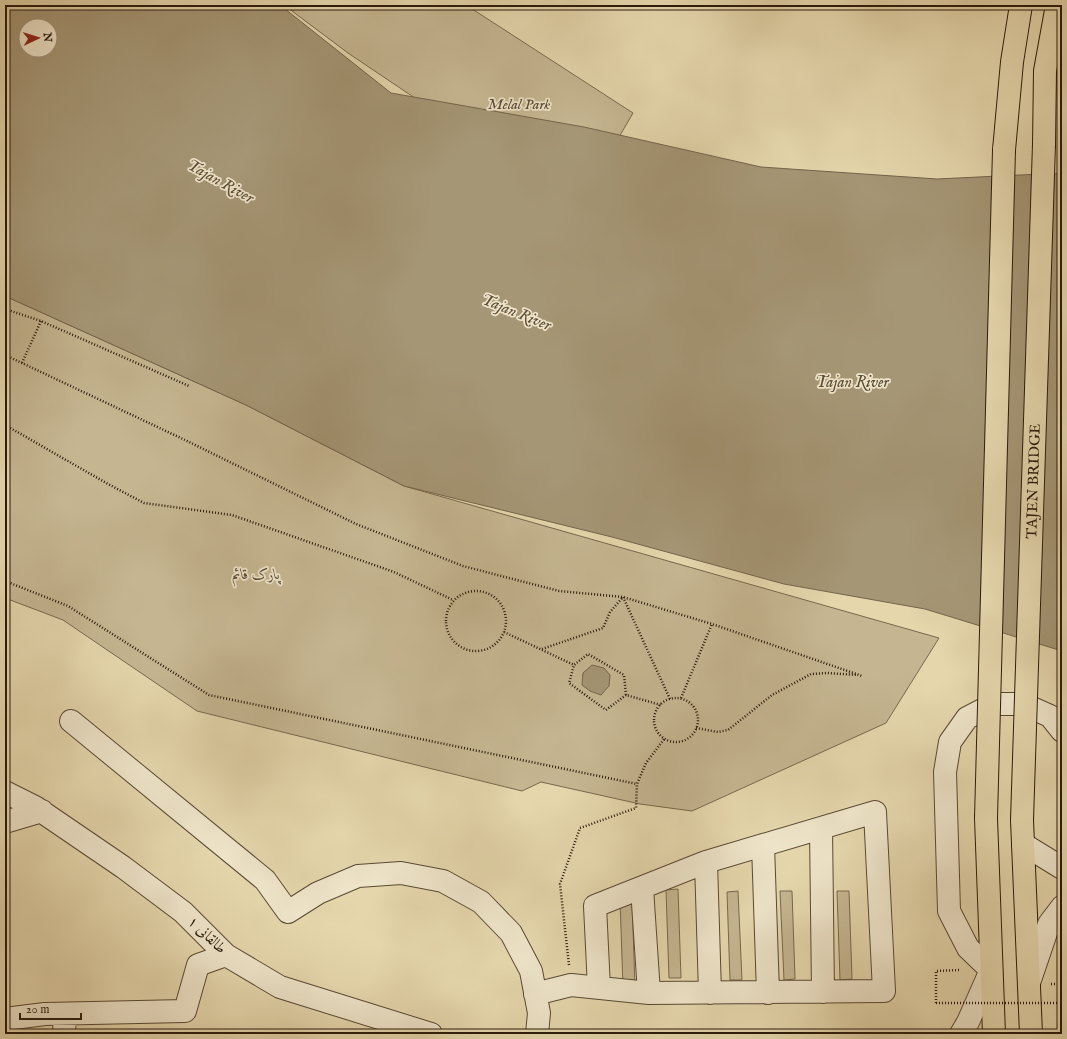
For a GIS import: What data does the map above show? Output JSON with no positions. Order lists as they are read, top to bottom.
{
  "streets": {
    "highway": ["TAJEN BRIDGE"],
    "street": ["طالقانی ۱"]
  },
  "water": ["Tajan River"],
  "parks": ["Melal Park", "پارک قائم"],
  "scale_bar": "20 m",
  "north": "right"
}
